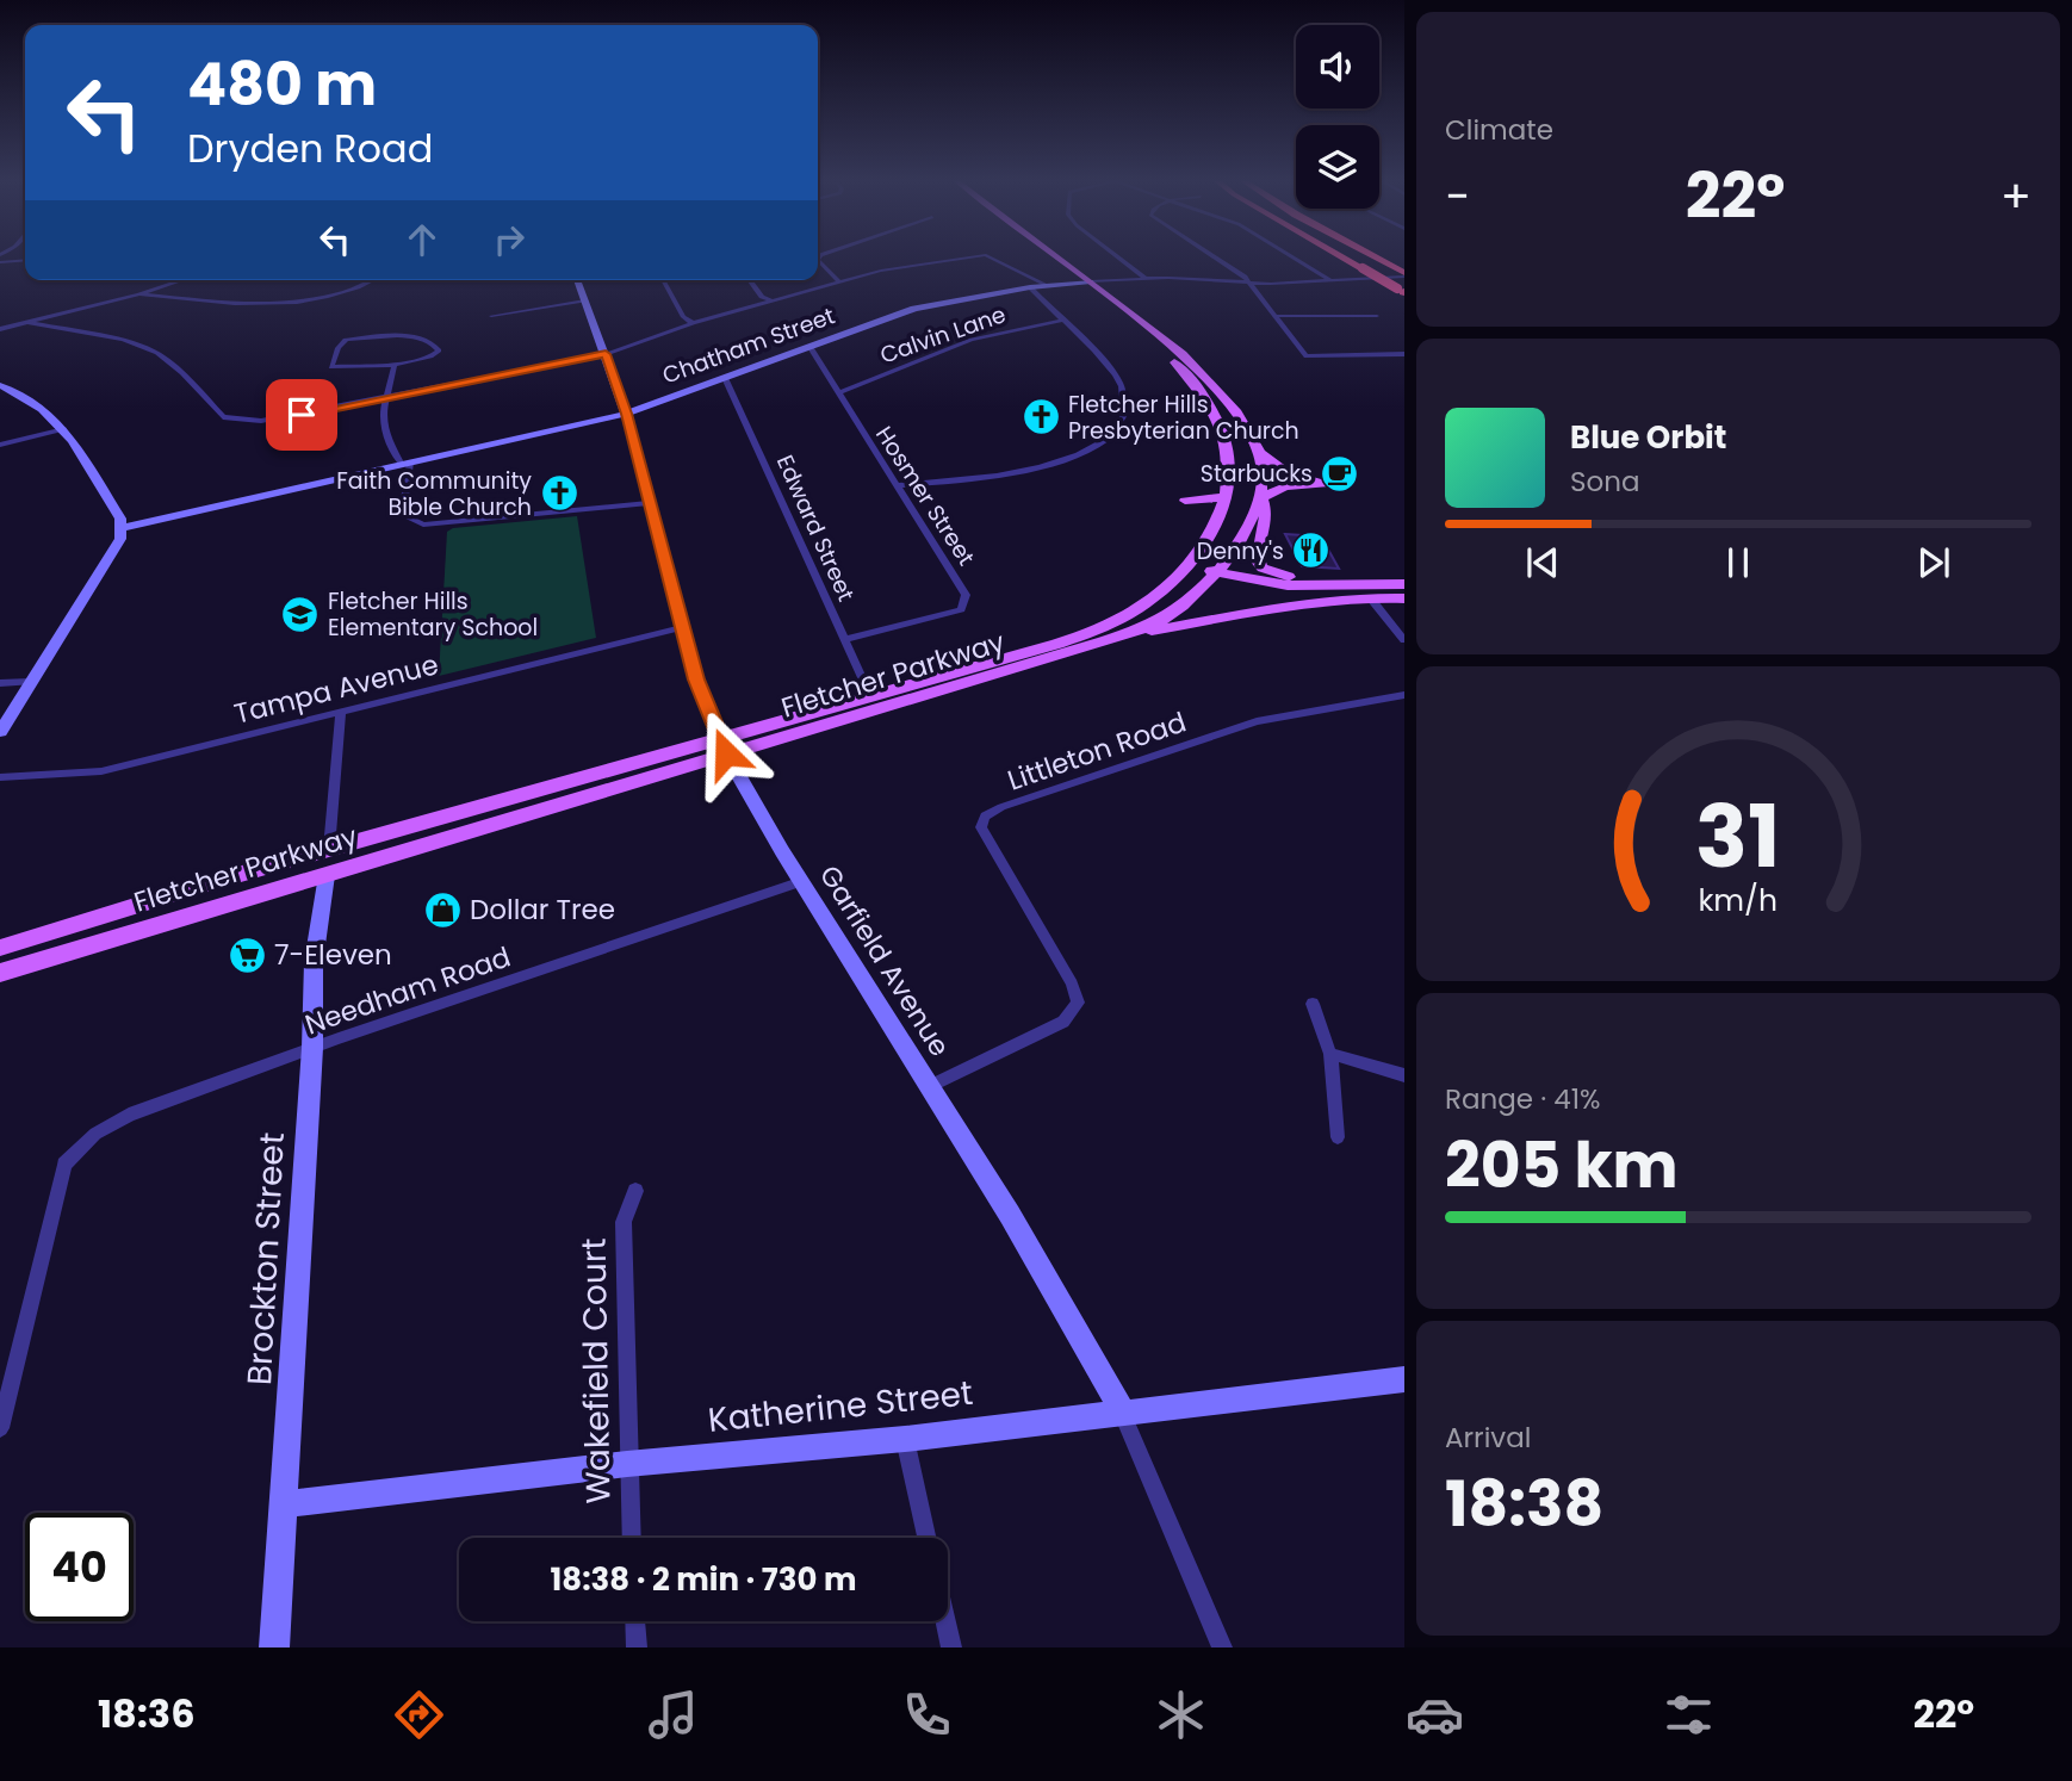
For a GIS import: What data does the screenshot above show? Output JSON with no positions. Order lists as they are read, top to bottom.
{
  "streets": {
    "main road": ["Fletcher Parkway"],
    "street": [
      "Calvin Lane",
      "Chatham Street",
      "Hosmer Street",
      "Edward Street",
      "Tampa Avenue",
      "Littleton Road",
      "Garfield Avenue",
      "Needham Road",
      "Brockton Street",
      "Wakefield Court",
      "Katherine Street"
    ]
  },
  "crossings": [
    ["Calvin Lane", "Hosmer Street"],
    ["Chatham Street", "Hosmer Street"],
    ["Chatham Street", "Edward Street"],
    ["Chatham Street", "Fletcher Parkway"],
    ["Chatham Street", "Garfield Avenue"],
    ["Hosmer Street", "Edward Street"],
    ["Edward Street", "Fletcher Parkway"],
    ["Fletcher Parkway", "Garfield Avenue"],
    ["Fletcher Parkway", "Brockton Street"],
    ["Tampa Avenue", "Garfield Avenue"],
    ["Littleton Road", "Garfield Avenue"],
    ["Garfield Avenue", "Needham Road"],
    ["Garfield Avenue", "Katherine Street"],
    ["Needham Road", "Brockton Street"],
    ["Brockton Street", "Katherine Street"],
    ["Wakefield Court", "Katherine Street"]
  ],
  "places": {
    "church": ["Fletcher Hills Presbyterian Church", "Faith Community Bible Church"],
    "cafe": ["Starbucks"],
    "restaurant": ["Denny's"],
    "school or university": ["Fletcher Hills Elementary School"],
    "shop": ["Dollar Tree"],
    "supermarket": ["7-Eleven"]
  },
  "page": {
    "tile": [
      "Climate",
      ["Range · 41%", "205 km"],
      ["Arrival", "18:38"]
    ],
    "turn": ["480 m", "Dryden Road"],
    "heat": ["−", "22°", "+"],
    "song": ["Blue Orbit", "Sona"],
    "limit": "40",
    "trip": "18:38 · 2 min · 730 m",
    "tabs": ["18:36", "22°"],
    "gauge": ["31", "km/h"]
  }
}
